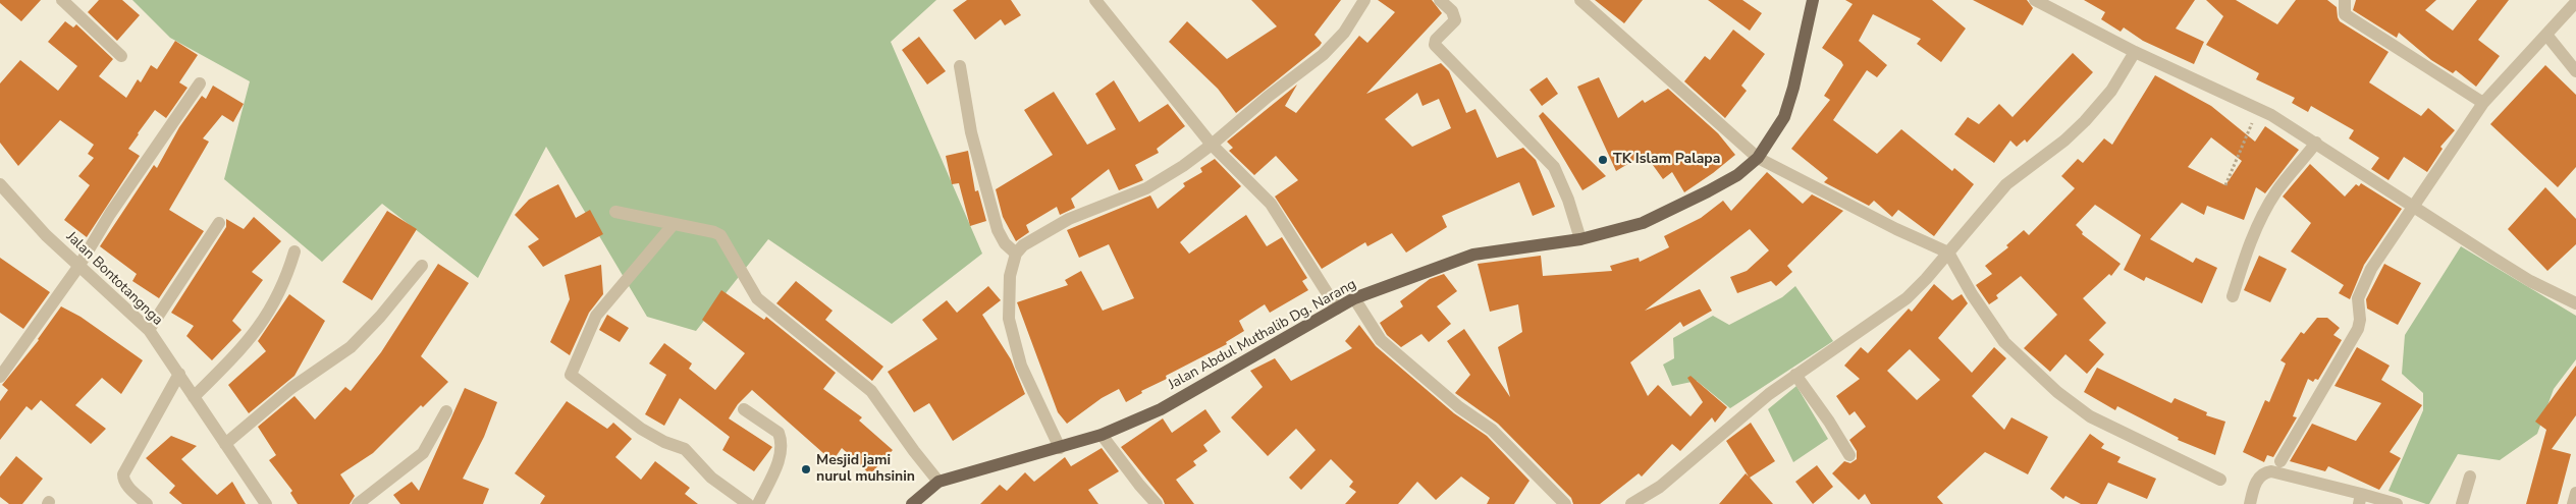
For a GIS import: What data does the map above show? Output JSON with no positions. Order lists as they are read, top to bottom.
{
  "streets": {
    "main road": ["Jalan Abdul Muthalib Dg. Narang"],
    "street": ["Jalan Bontotangnga"]
  },
  "places": ["TK Islam Palapa", "Mesjid jami nurul muhsinin"]
}
